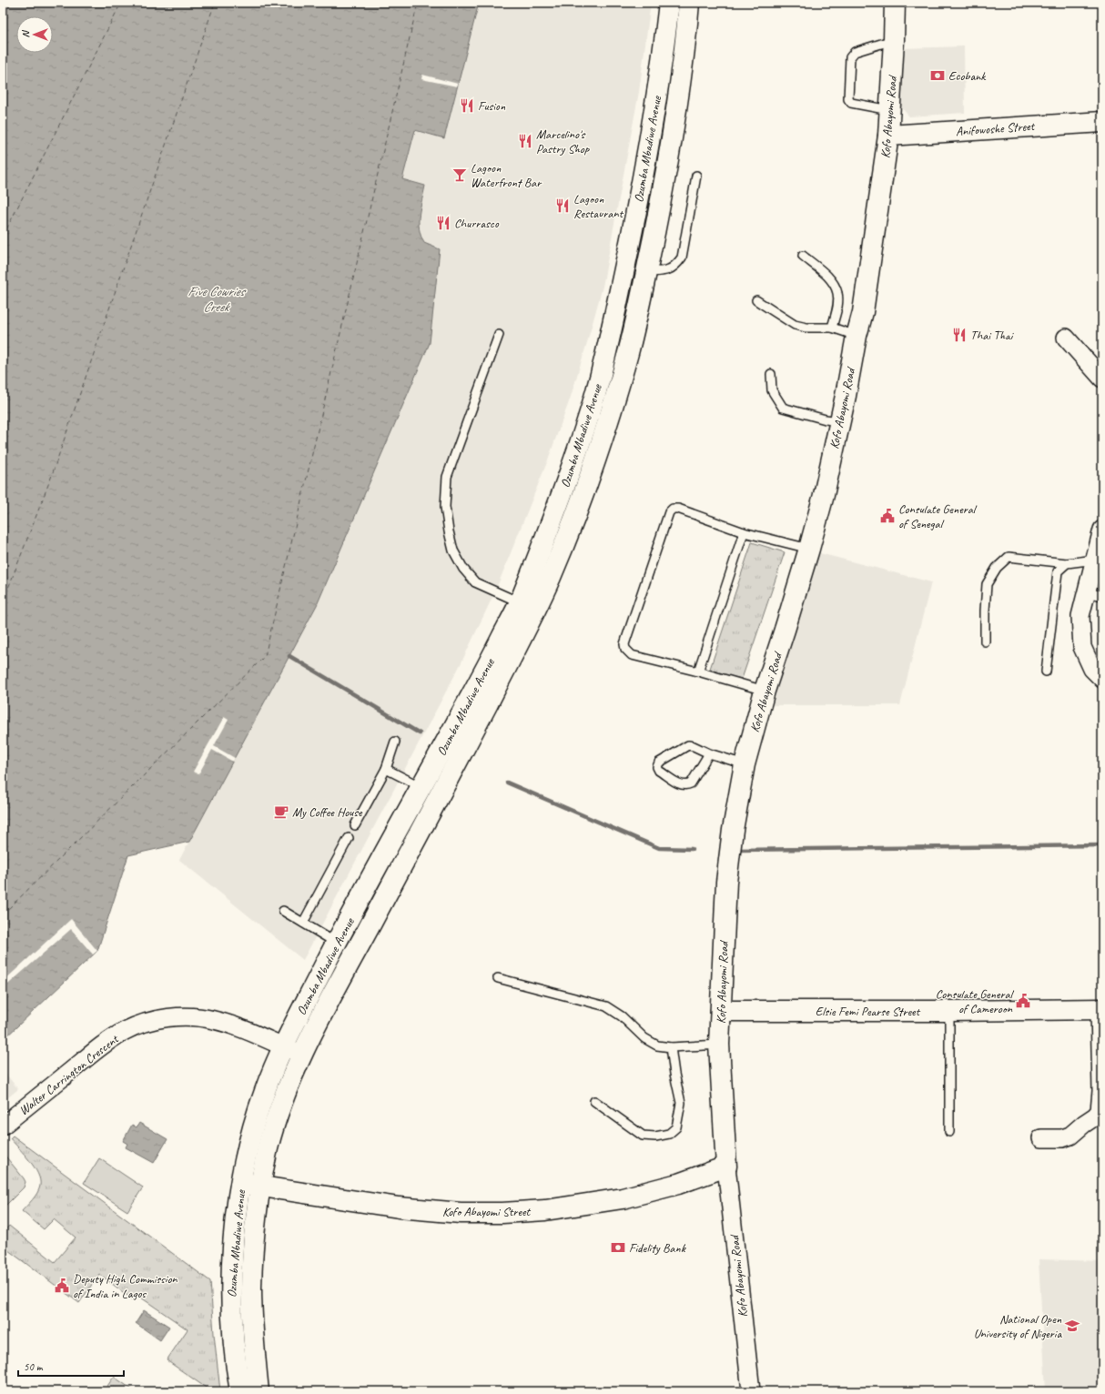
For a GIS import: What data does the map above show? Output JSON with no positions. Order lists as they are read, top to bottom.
{
  "streets": {
    "main road": [
      "Kofo Abayomi Road",
      "Anifowoshe Street",
      "Ozumba Mbadiwe Avenue",
      "Elsie Femi Pearse Street",
      "Kofo Abayomi Street"
    ],
    "street": ["Walter Carrington Crescent"]
  },
  "crossings": [
    ["Kofo Abayomi Road", "Anifowoshe Street"],
    ["Kofo Abayomi Road", "Elsie Femi Pearse Street"],
    ["Kofo Abayomi Road", "Kofo Abayomi Street"],
    ["Ozumba Mbadiwe Avenue", "Walter Carrington Crescent"],
    ["Ozumba Mbadiwe Avenue", "Kofo Abayomi Street"]
  ],
  "water": ["Five Cowries Creek"],
  "places": {
    "bank": ["Ecobank", "Fidelity Bank"],
    "restaurant": [
      "Fusion",
      "Marcelino's Pastry Shop",
      "Lagoon Restaurant",
      "Churrasco",
      "Thai Thai"
    ],
    "bar": ["Lagoon Waterfront Bar"],
    "public building": ["Consulate General of Senegal", "Consulate General of Cameroon", "Deputy High Commission of India in Lagos"],
    "cafe": ["My Coffee House"],
    "school or university": ["National Open University of Nigeria"]
  },
  "scale_bar": "50 m",
  "north": "left"
}
